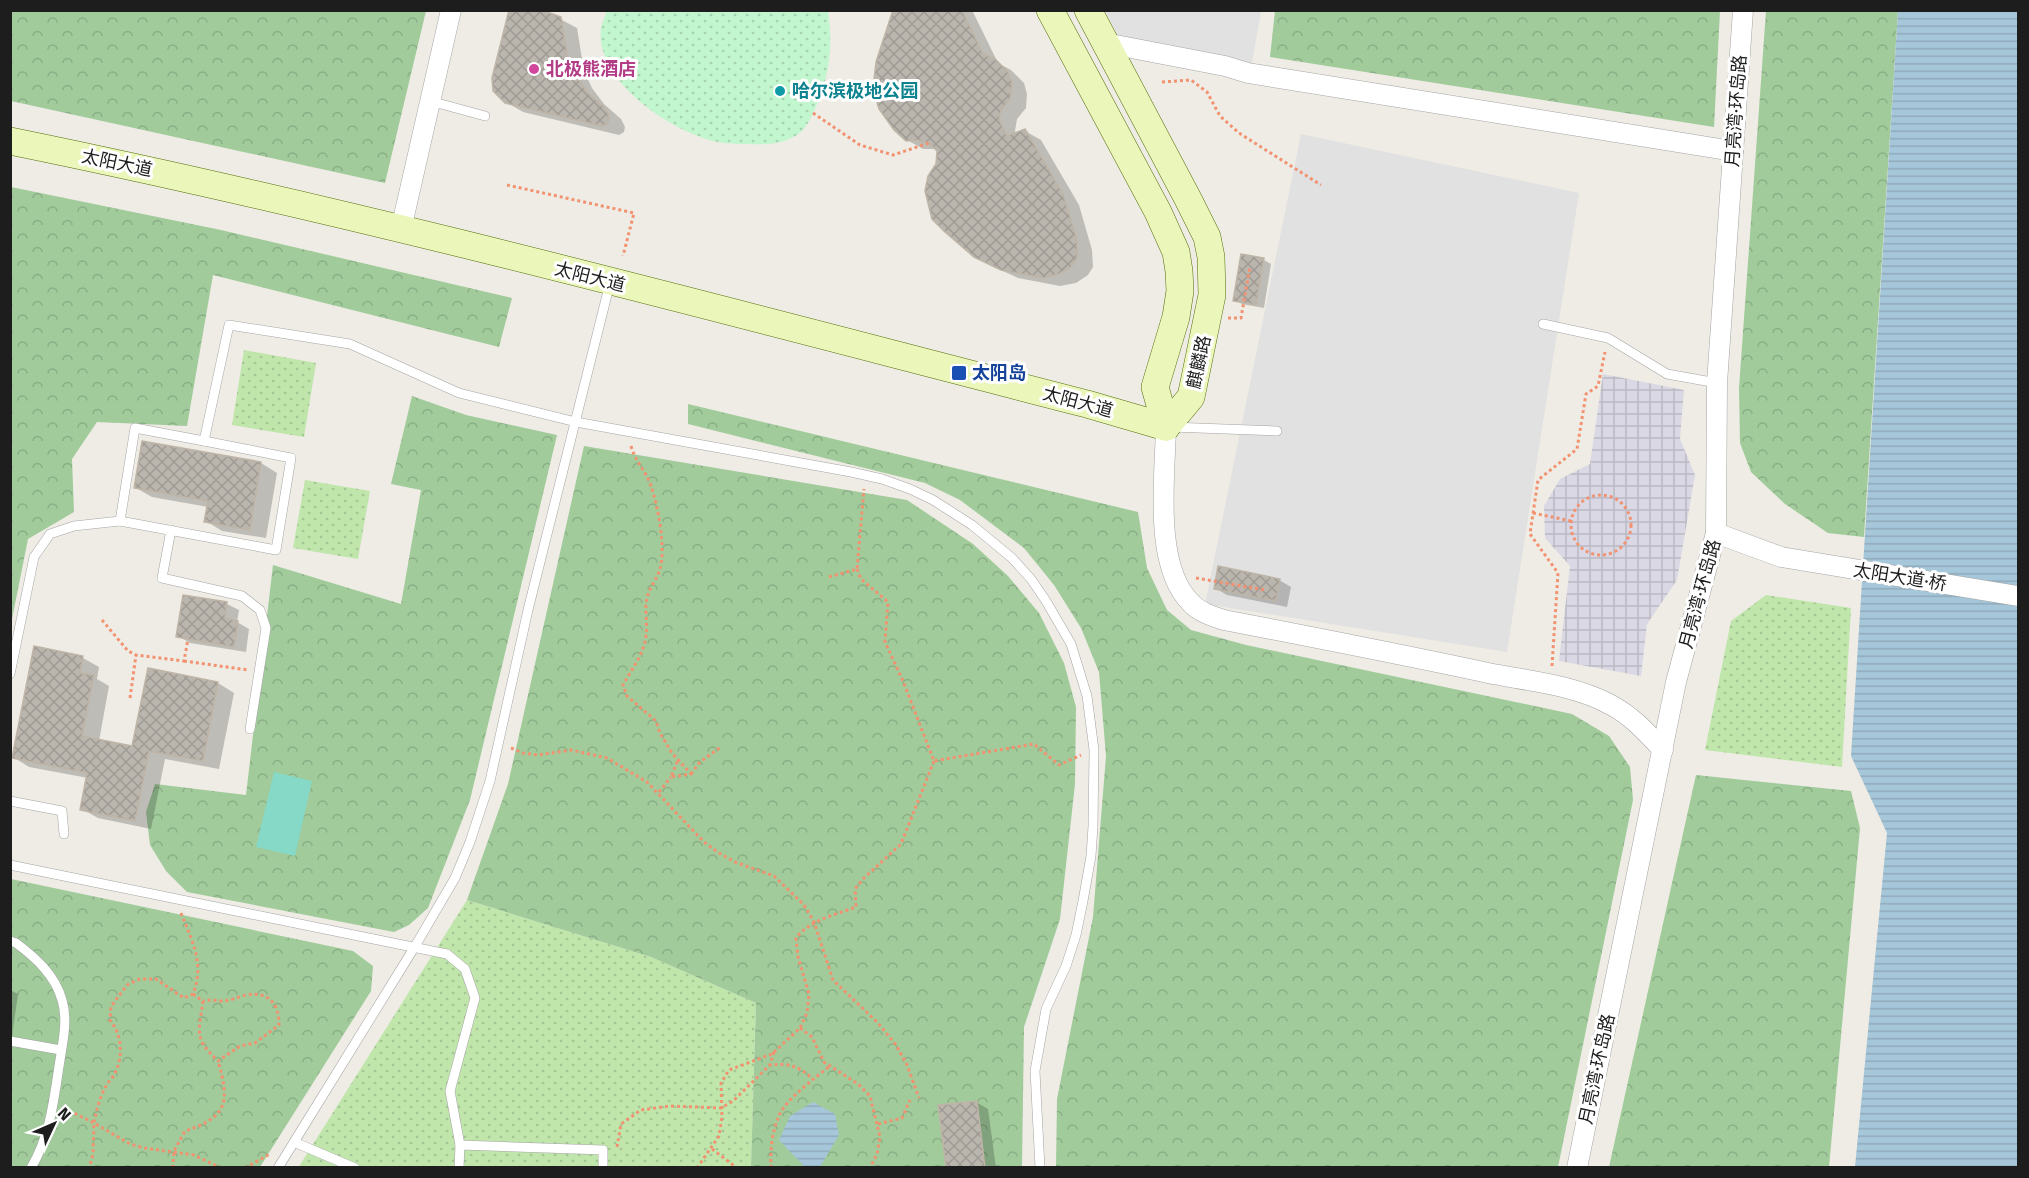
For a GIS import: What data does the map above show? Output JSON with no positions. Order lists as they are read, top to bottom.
{
  "streets": {
    "main road": ["太阳大道", "麒麟路"],
    "street": ["月亮湾·环岛路", "太阳大道·桥"]
  },
  "crossings": [
    ["月亮湾·环岛路", "太阳大道·桥"],
    ["太阳大道", "麒麟路"]
  ],
  "places": {
    "other": ["北极熊酒店", "哈尔滨极地公园"],
    "transit": ["太阳岛"]
  },
  "north": "top right"
}
